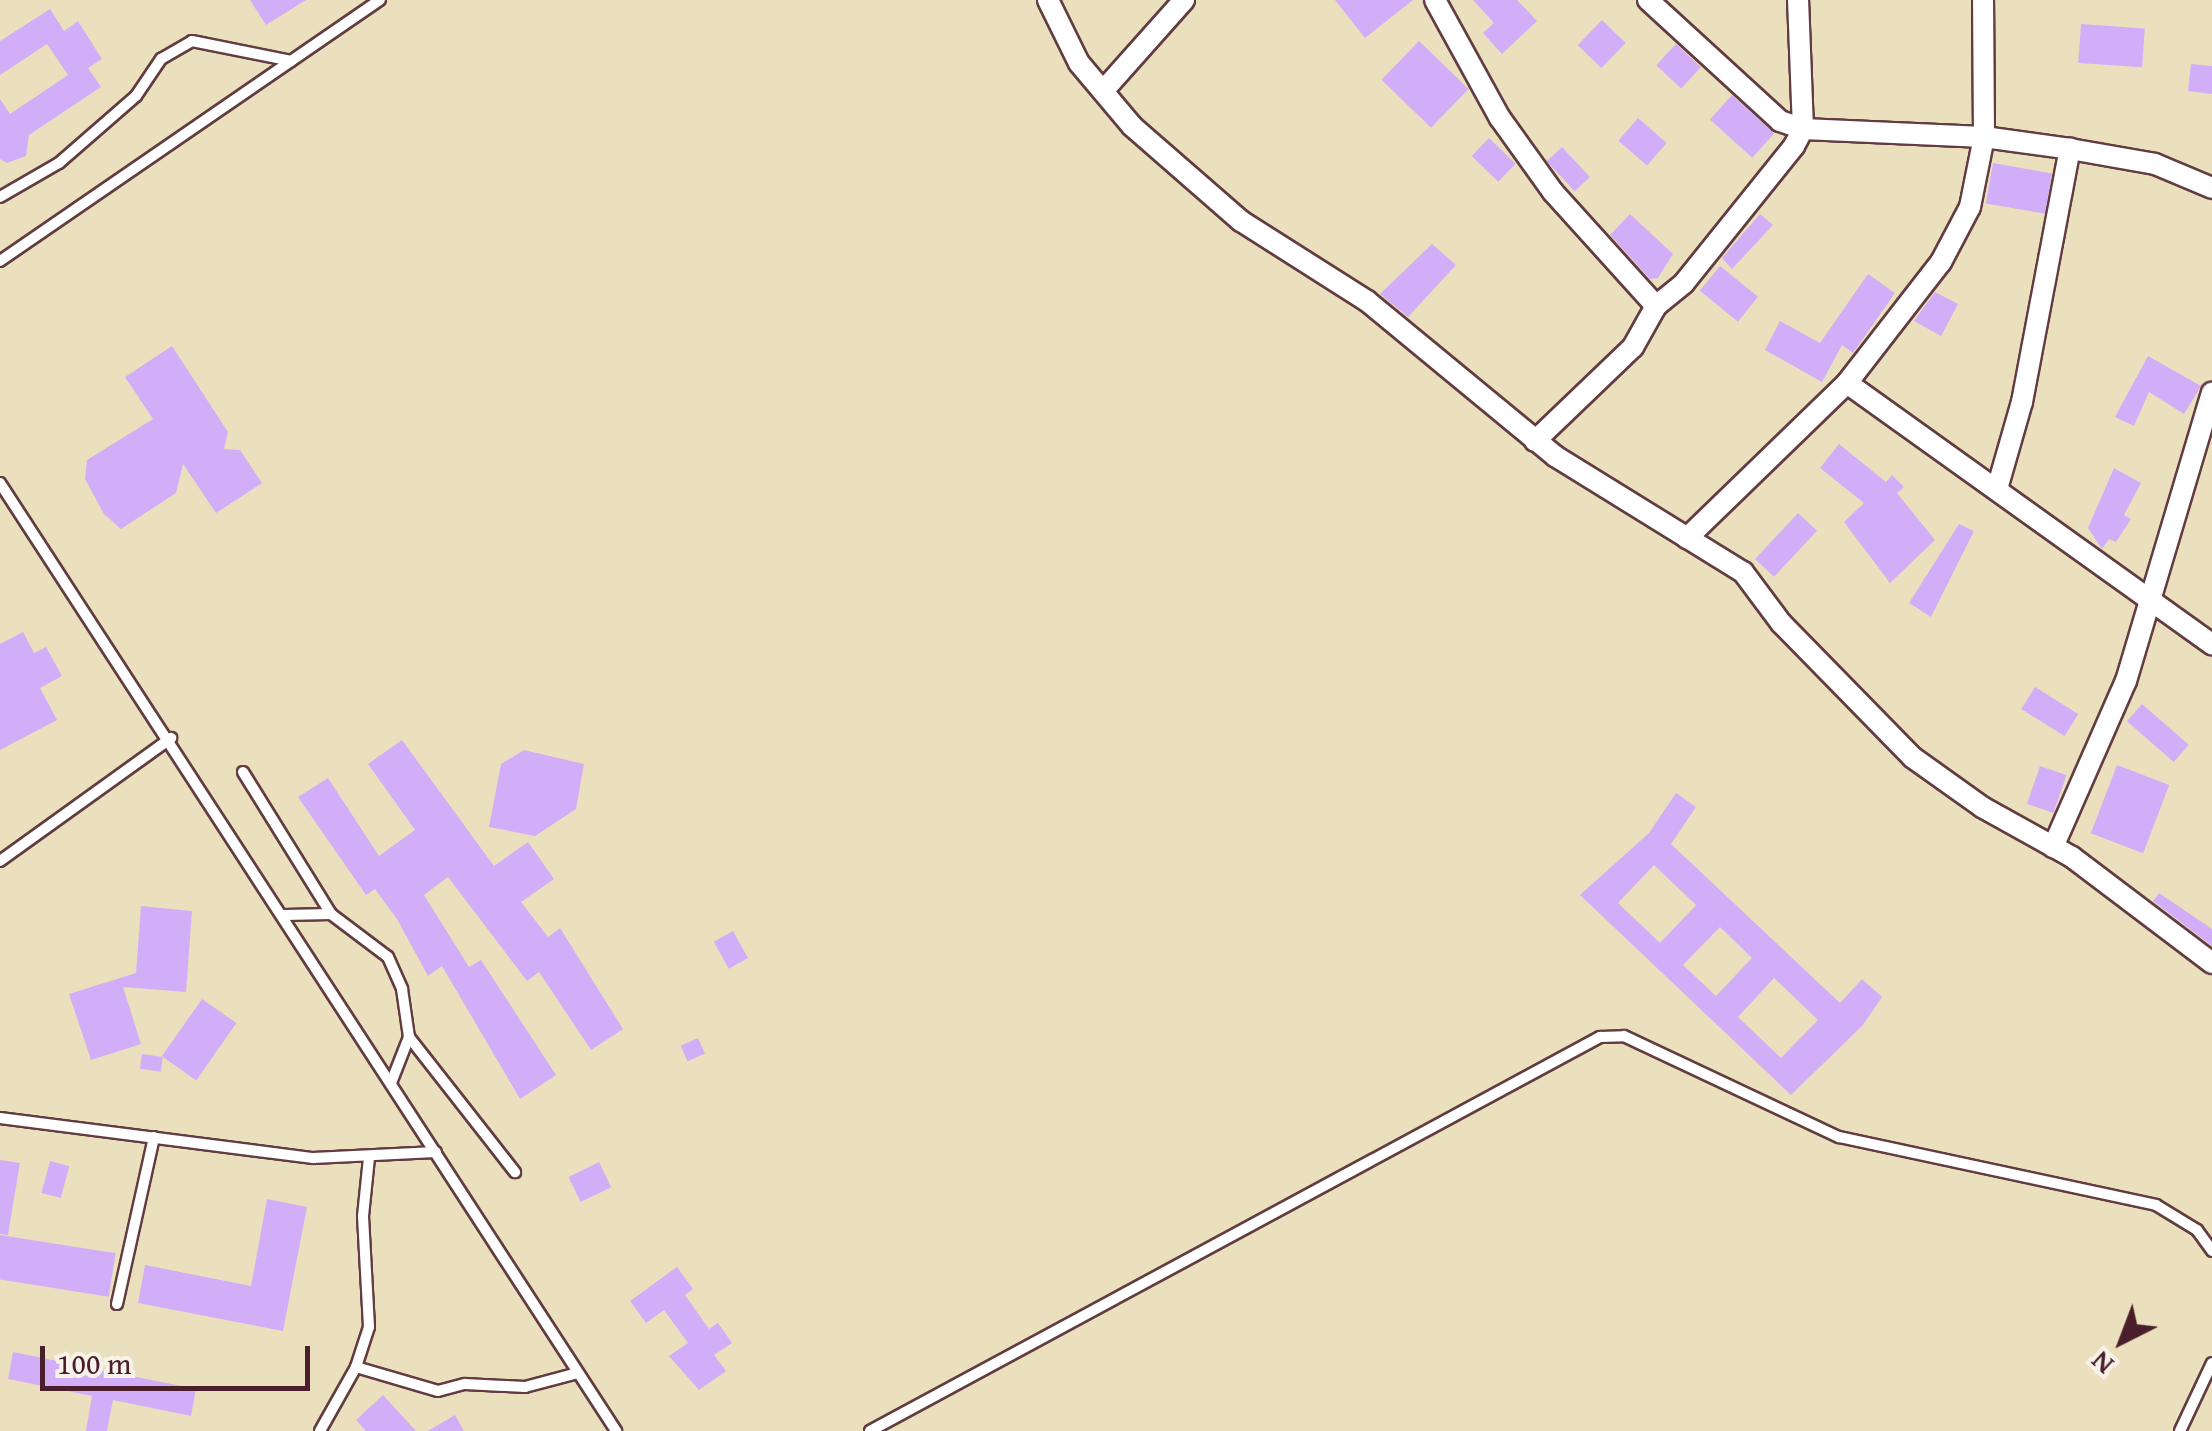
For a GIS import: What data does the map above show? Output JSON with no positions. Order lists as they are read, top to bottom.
{
  "scale_bar": "100 m",
  "north": "bottom left"
}
